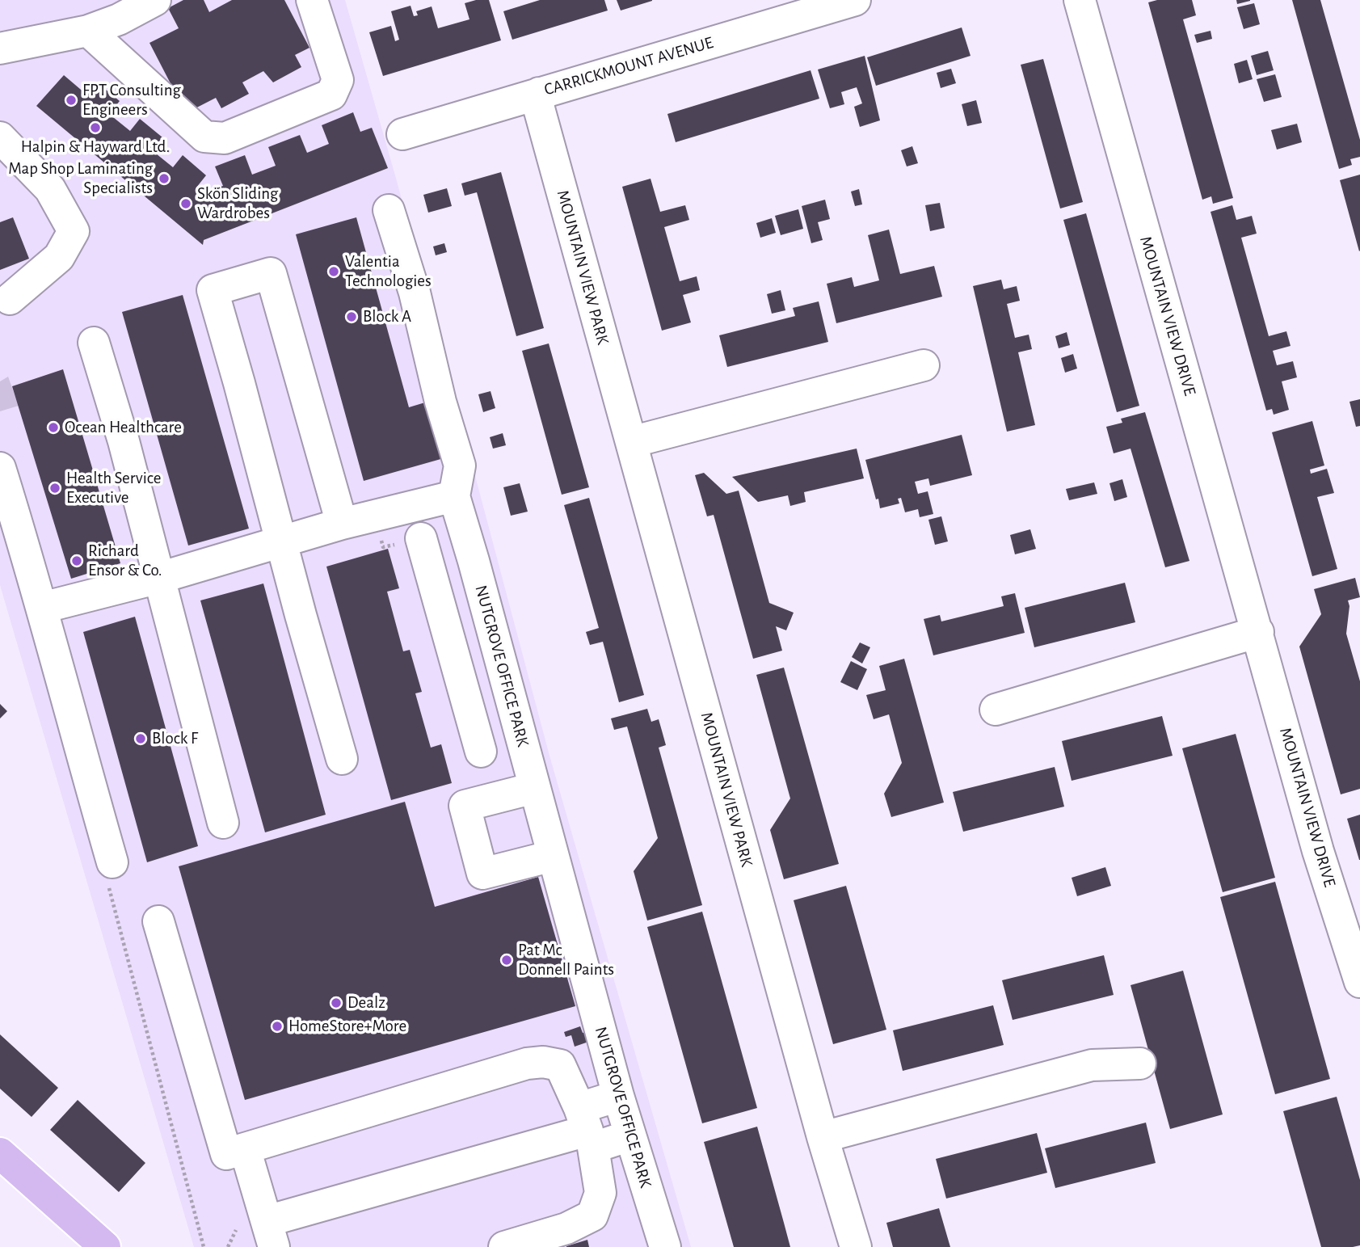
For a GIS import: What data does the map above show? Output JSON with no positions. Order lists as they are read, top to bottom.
{
  "streets": {
    "street": [
      "CARRICKMOUNT AVENUE",
      "MOUNTAIN VIEW PARK",
      "MOUNTAIN VIEW DRIVE",
      "NUTGROVE OFFICE PARK"
    ]
  },
  "crossings": [
    ["CARRICKMOUNT AVENUE", "MOUNTAIN VIEW PARK"]
  ],
  "places": [
    "FPT Consulting Engineers",
    "Halpin & Hayward Ltd.",
    "Map Shop Laminating Specialists",
    "Skön Sliding Wardrobes",
    "Valentia Technologies",
    "Block A",
    "Ocean Healthcare",
    "Health Service Executive",
    "Richard Ensor & Co.",
    "Block F",
    "Pat Mc Donnell Paints",
    "Dealz",
    "HomeStore+More"
  ]
}
